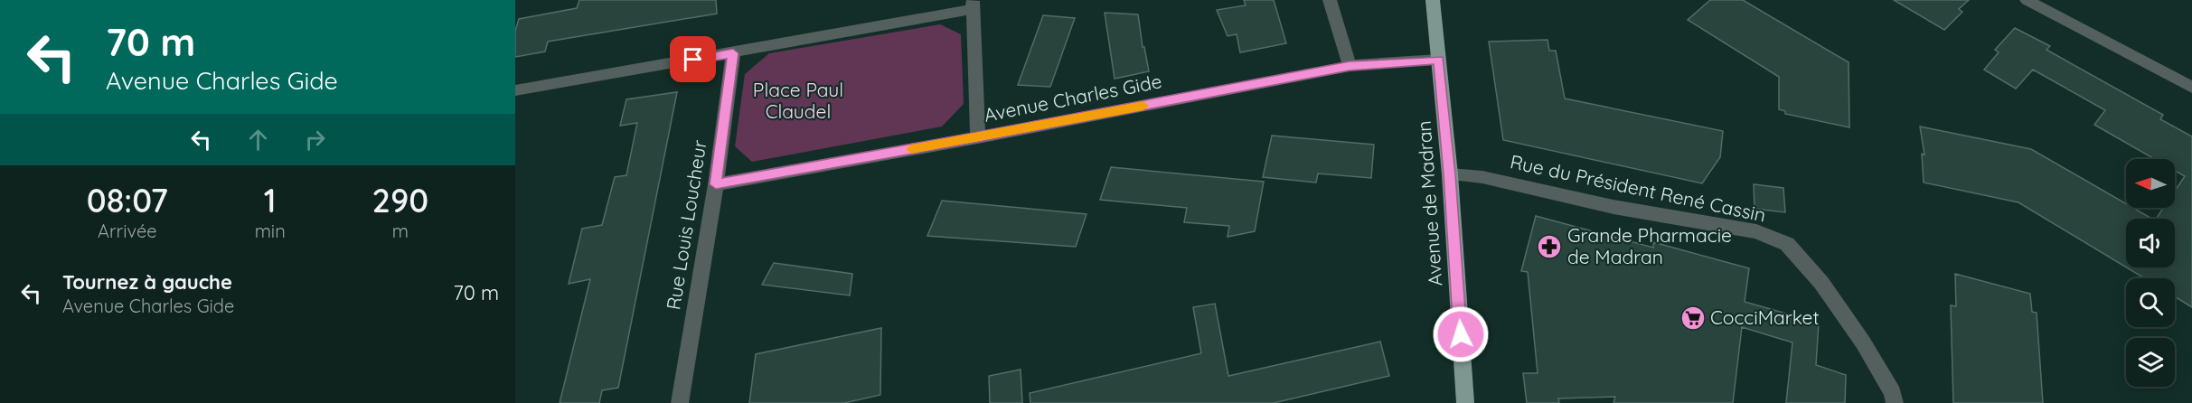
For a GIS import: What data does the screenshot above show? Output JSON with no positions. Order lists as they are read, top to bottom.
{
  "streets": {
    "main road": ["Avenue de Madran"],
    "street": ["Avenue Charles Gide", "Rue du Président René Cassin", "Rue Louis Loucheur"]
  },
  "crossings": [
    ["Avenue Charles Gide", "Avenue de Madran"],
    ["Avenue Charles Gide", "Rue Louis Loucheur"],
    ["Rue du Président René Cassin", "Avenue de Madran"]
  ],
  "parks": ["Place Paul Claudel"],
  "places": {
    "pharmacy": ["Grande Pharmacie de Madran"],
    "supermarket": ["CocciMarket"]
  },
  "north": "left",
  "page": {
    "turn": ["70 m", "Avenue Charles Gide"],
    "eta": [
      "08:07",
      "Arrivée",
      "1",
      "min",
      "290",
      "m"
    ],
    "list": [
      {
        "name": "Tournez à gauche",
        "note": "Avenue Charles Gide",
        "value": "70 m"
      }
    ]
  }
}
